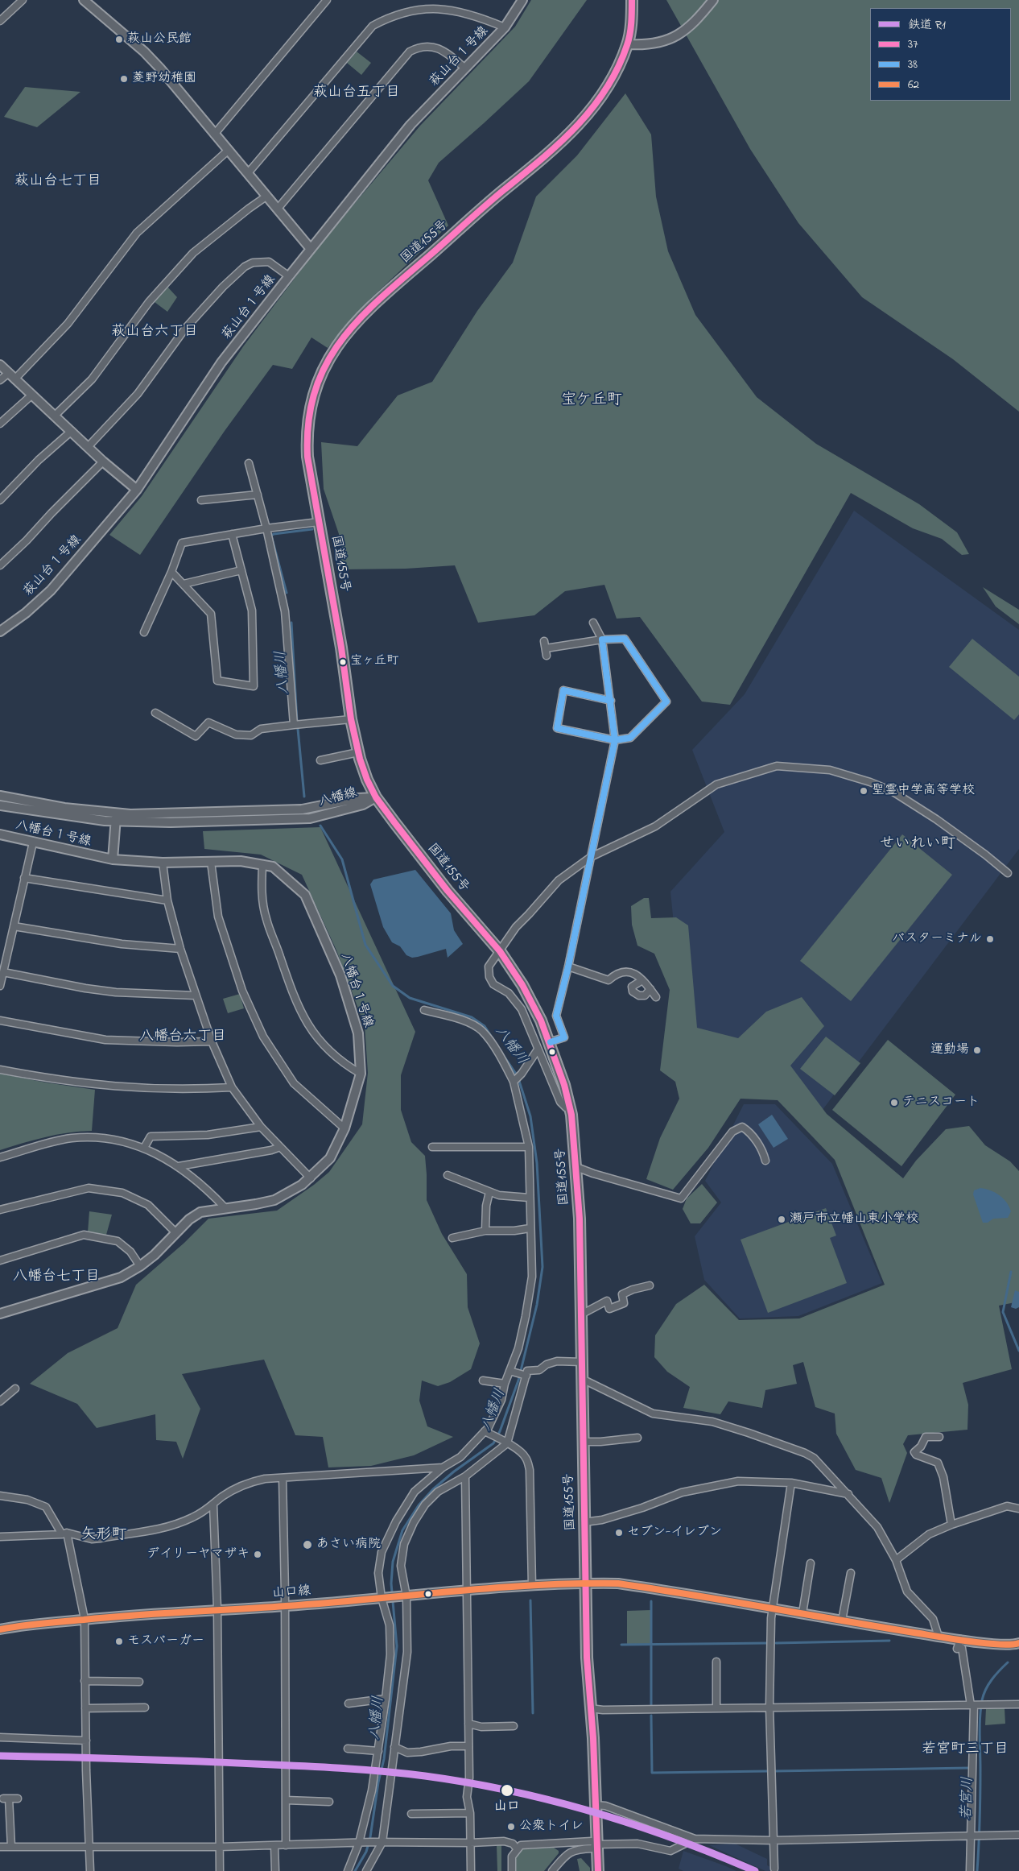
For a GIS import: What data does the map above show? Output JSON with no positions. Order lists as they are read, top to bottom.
{
  "streets": {
    "highway": ["国道155号"],
    "street": [
      "萩山台１号線",
      "八幡線",
      "八幡台１号線",
      "山口線"
    ]
  },
  "crossings": [
    ["国道155号", "八幡線"],
    ["国道155号", "山口線"]
  ],
  "districts": [
    "萩山台五丁目",
    "萩山台七丁目",
    "萩山台六丁目",
    "宝ケ丘町",
    "せいれい町",
    "八幡台六丁目",
    "八幡台七丁目",
    "矢形町",
    "若宮町三丁目"
  ],
  "water": ["八幡川", "若宮川"],
  "places": [
    "萩山公民館",
    "菱野幼稚園",
    "宝ヶ丘町",
    "聖霊中学高等学校",
    "バスターミナル",
    "運動場",
    "テニスコート",
    "瀬戸市立幡山東小学校",
    "セブン-イレブン",
    "あさい病院",
    "デイリーヤマザキ",
    "モスバーガー",
    "山口",
    "公衆トイレ"
  ],
  "lines": [
    "transit line 37",
    "transit line 38",
    "transit line 62",
    "rail line R1"
  ],
  "legend": [
    "鉄道 R1",
    "37",
    "38",
    "62"
  ]
}
